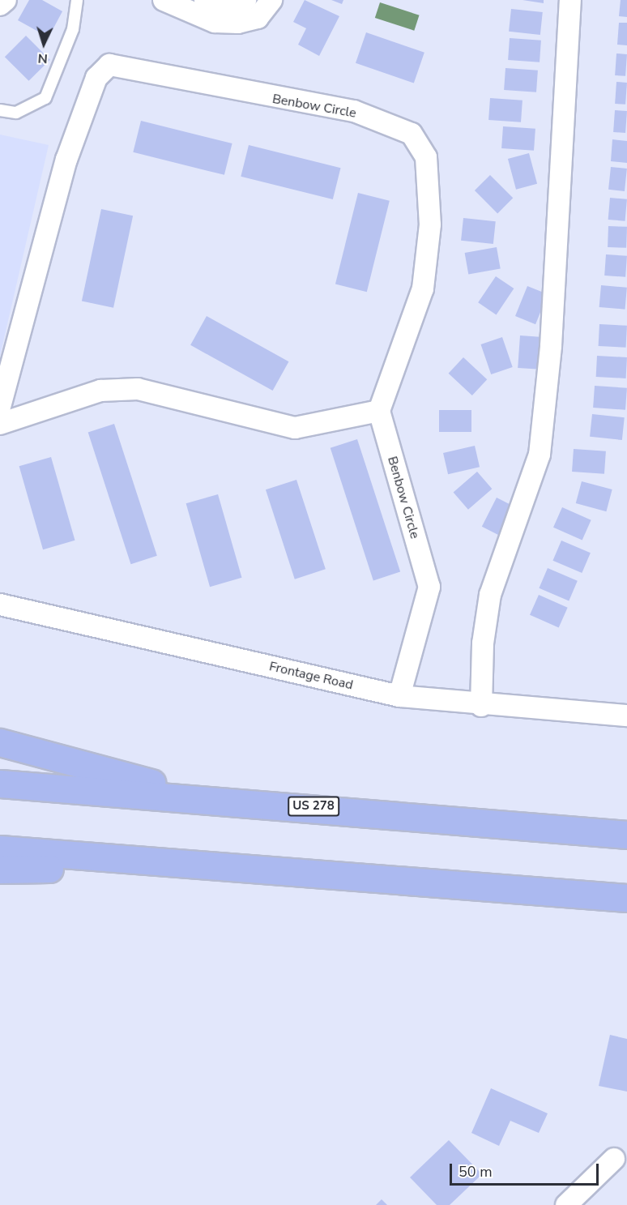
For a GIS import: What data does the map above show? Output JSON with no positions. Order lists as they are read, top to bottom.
{
  "streets": {
    "highway": ["US 278"],
    "street": ["Benbow Circle", "Frontage Road"]
  },
  "crossings": [
    ["Benbow Circle", "Frontage Road"]
  ],
  "scale_bar": "50 m",
  "north": "bottom"
}
